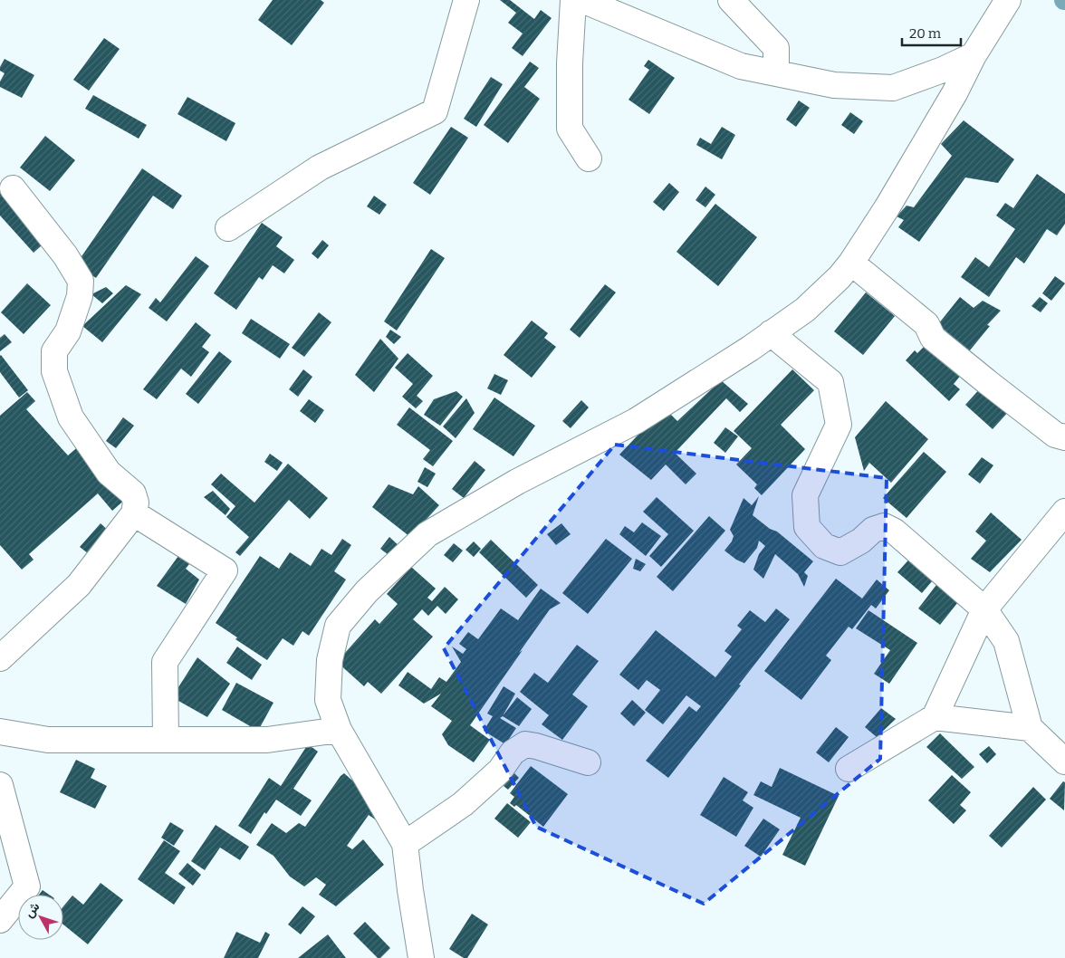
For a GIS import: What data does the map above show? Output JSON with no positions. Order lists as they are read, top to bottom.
{
  "scale_bar": "20 m",
  "north": "top left"
}
